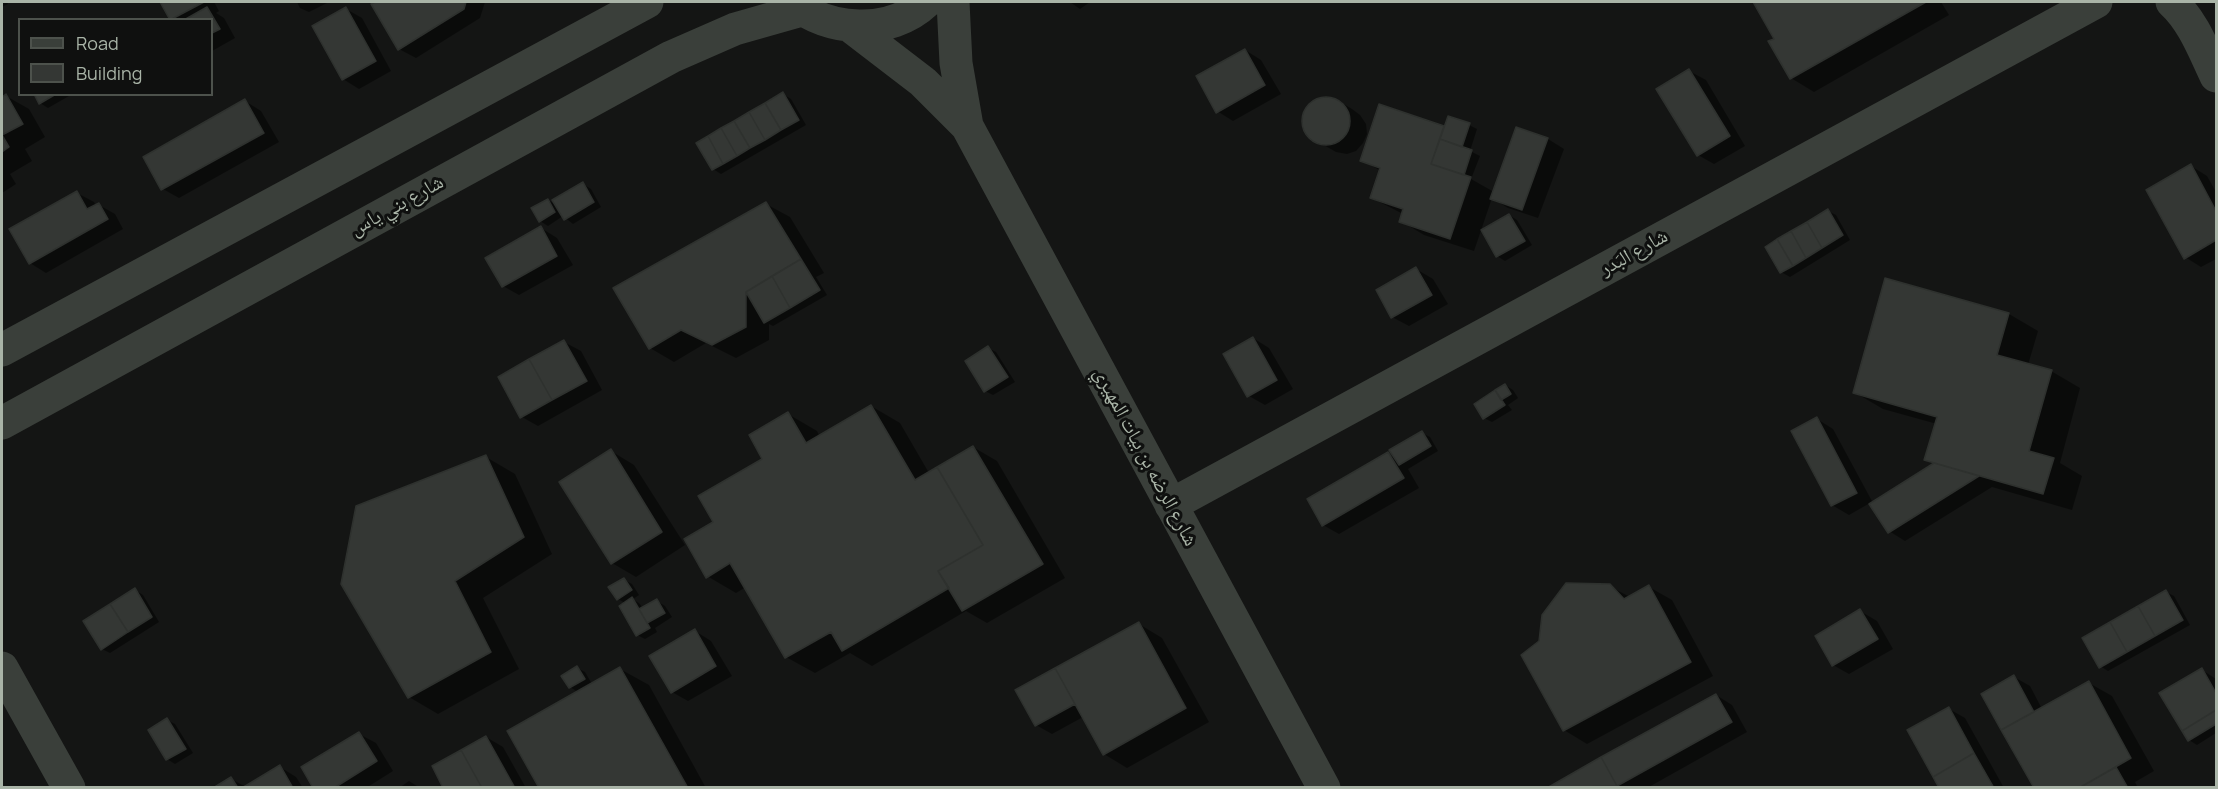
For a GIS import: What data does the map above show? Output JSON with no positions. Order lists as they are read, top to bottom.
{
  "streets": {
    "street": ["شارع بني ياس", "شارع البَدر", "شارع الرضه بن بيات المهيري"]
  },
  "crossings": [
    ["شارع البَدر", "شارع الرضه بن بيات المهيري"]
  ],
  "legend": ["Road", "Building"]
}
